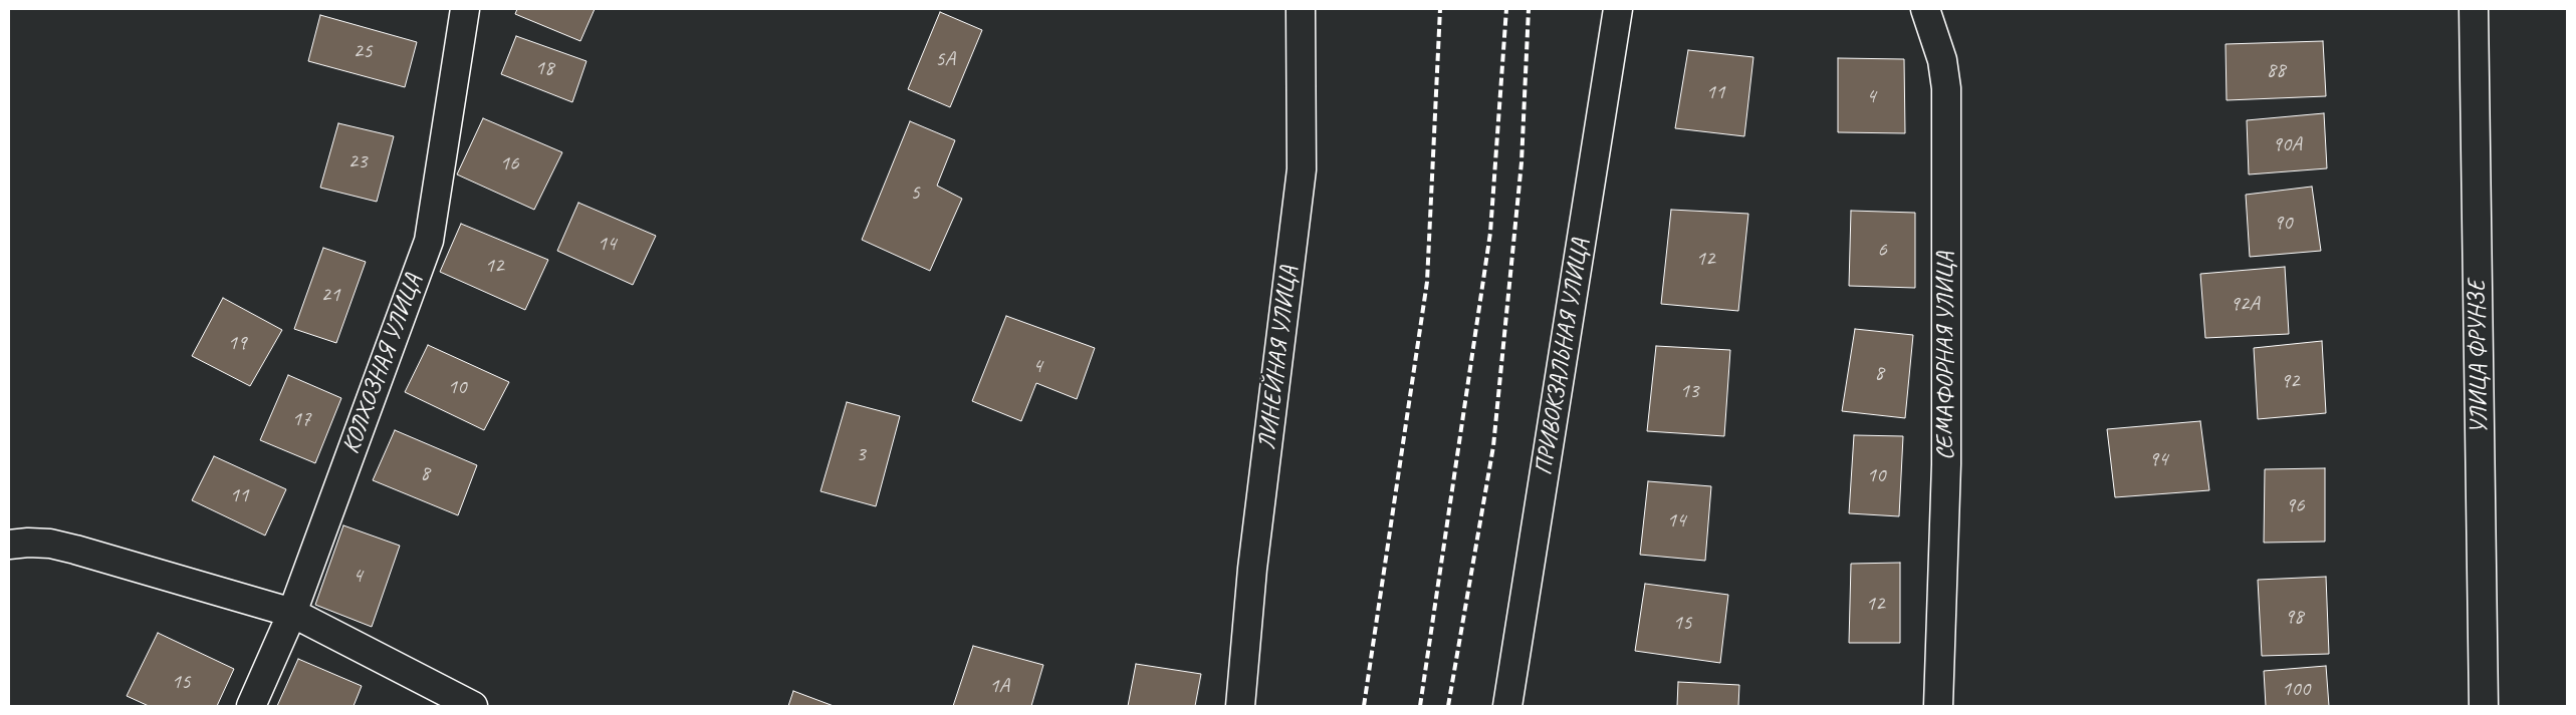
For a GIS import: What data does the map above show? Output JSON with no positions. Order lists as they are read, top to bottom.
{
  "streets": {
    "street": [
      "СЕМАФОРНАЯ УЛИЦА",
      "ПРИВОКЗАЛЬНАЯ УЛИЦА",
      "УЛИЦА ФРУНЗЕ",
      "ЛИНЕЙНАЯ УЛИЦА",
      "КОЛХОЗНАЯ УЛИЦА"
    ]
  },
  "house_numbers": [
    "25",
    "5А",
    "18",
    "88",
    "11",
    "4",
    "90А",
    "23",
    "16",
    "5",
    "90",
    "14",
    "6",
    "12",
    "12",
    "21",
    "92А",
    "19",
    "4",
    "8",
    "92",
    "10",
    "13",
    "17",
    "3",
    "94",
    "8",
    "10",
    "11",
    "96",
    "14",
    "4",
    "12",
    "98",
    "15",
    "15",
    "1А",
    "100"
  ]
}
